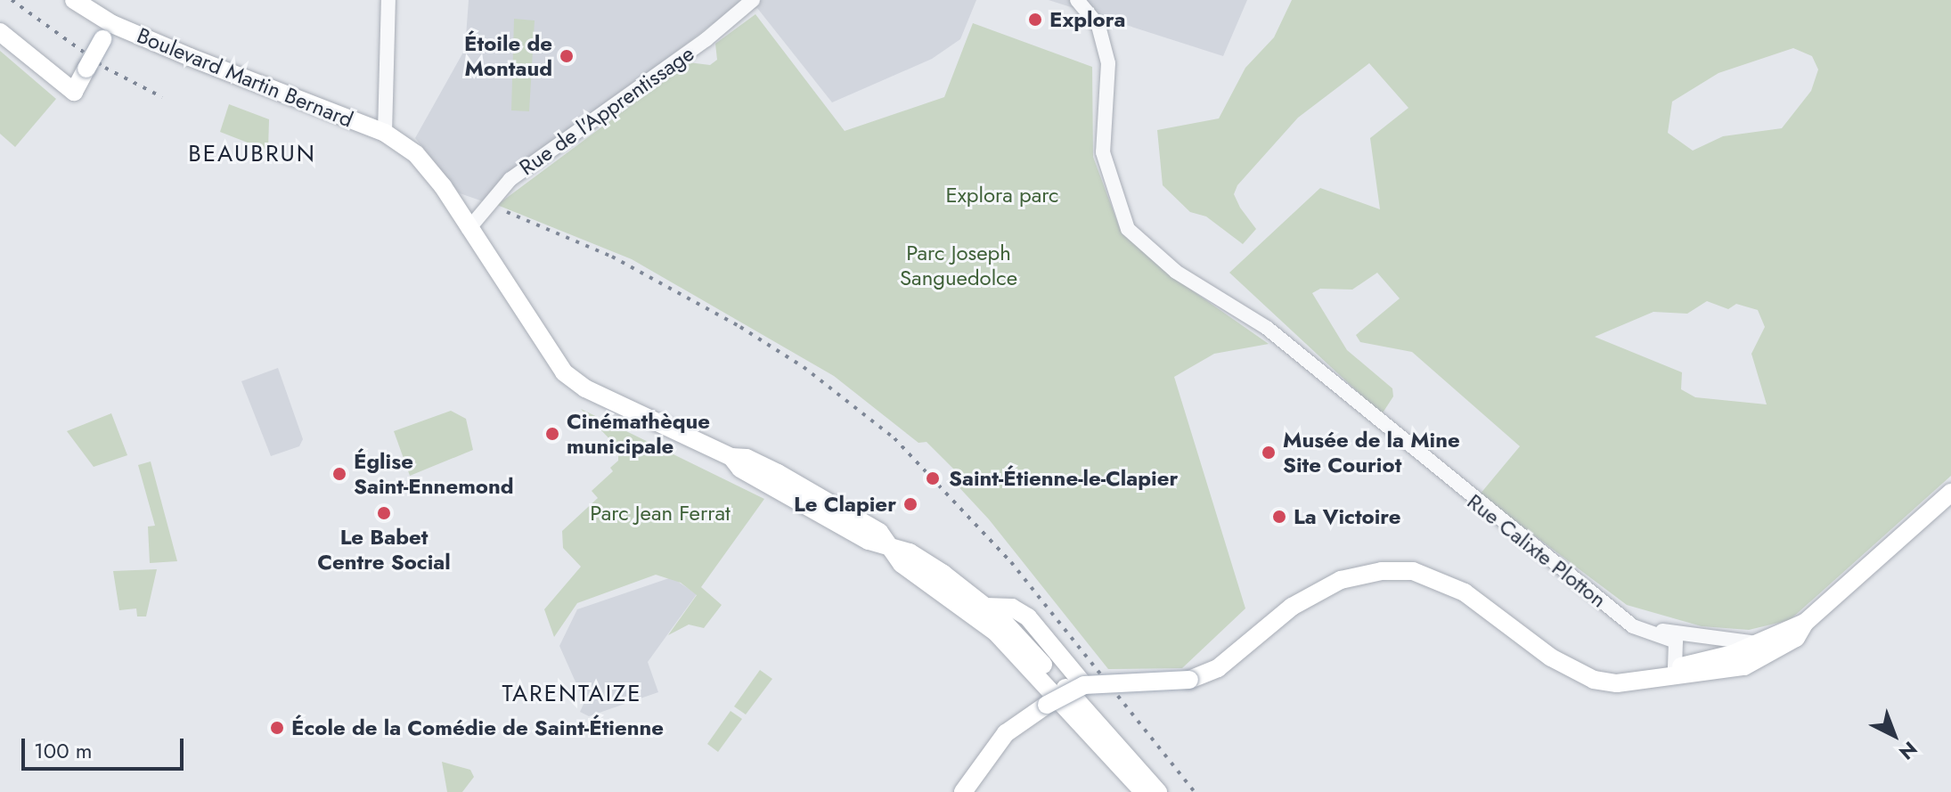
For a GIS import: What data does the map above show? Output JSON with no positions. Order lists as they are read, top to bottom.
{
  "streets": {
    "main road": ["Boulevard Martin Bernard"],
    "street": ["Rue de l'Apprentissage", "Rue Calixte Plotton"]
  },
  "crossings": [
    ["Boulevard Martin Bernard", "Rue de l'Apprentissage"]
  ],
  "districts": ["BEAUBRUN", "TARENTAIZE"],
  "parks": ["Explora parc", "Parc Joseph Sanguedolce", "Parc Jean Ferrat"],
  "places": [
    "Explora",
    "Étoile de Montaud",
    "Cinémathèque municipale",
    "Musée de la Mine Site Couriot",
    "Église Saint-Ennemond",
    "Saint-Étienne-le-Clapier",
    "Le Clapier",
    "Le Babet Centre Social",
    "La Victoire",
    "École de la Comédie de Saint-Étienne"
  ],
  "scale_bar": "100 m",
  "north": "bottom right"
}
